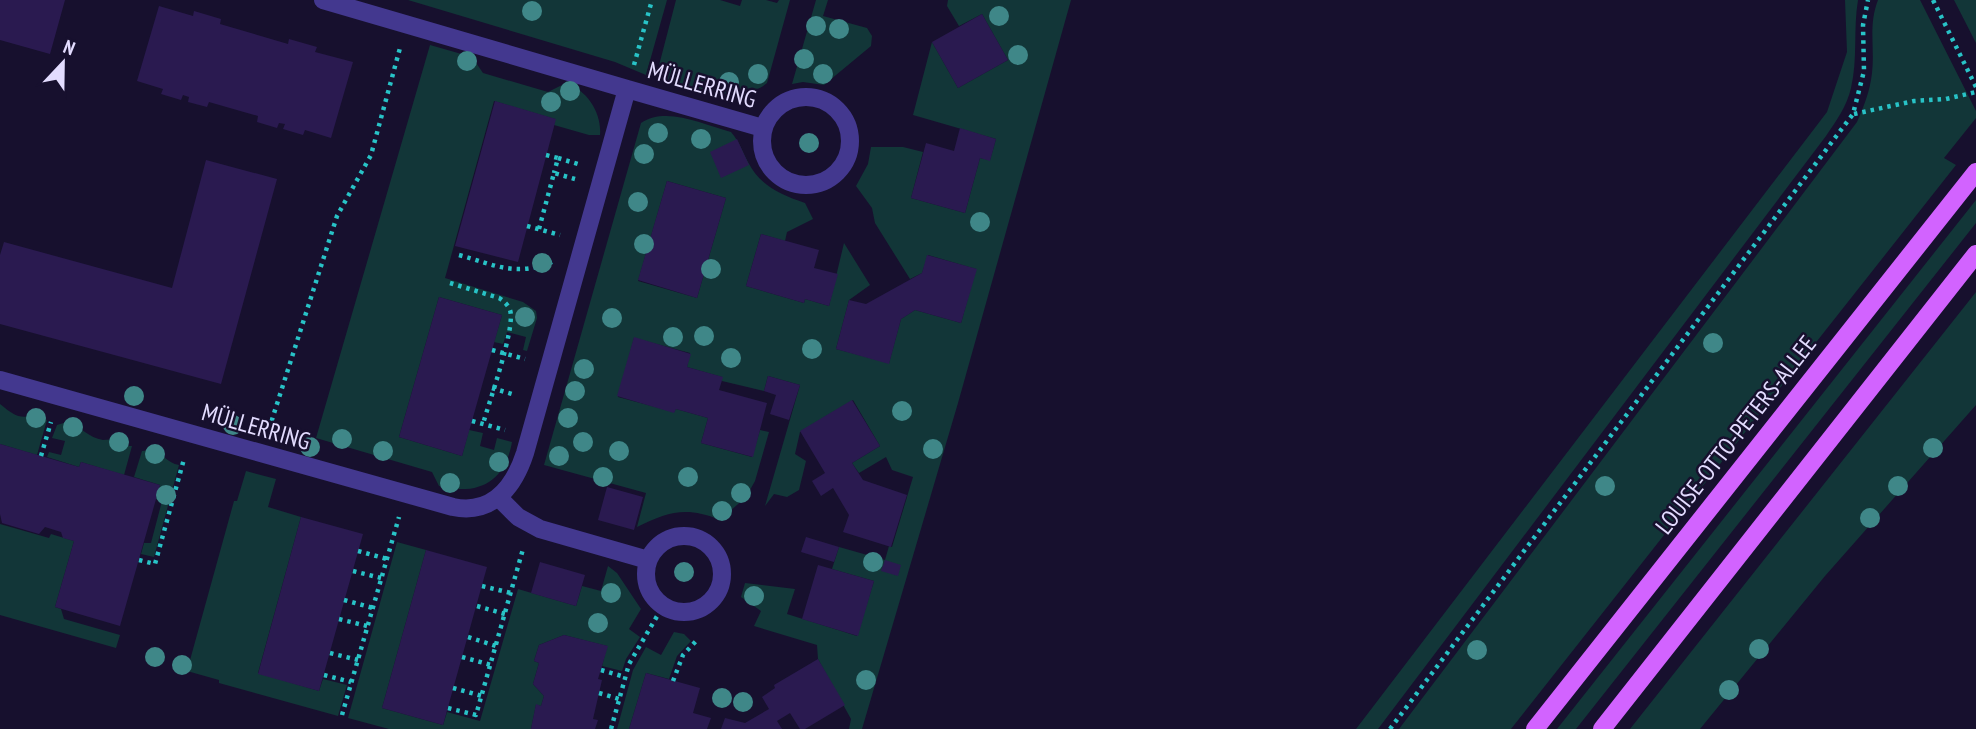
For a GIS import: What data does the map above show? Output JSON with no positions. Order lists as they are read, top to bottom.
{
  "streets": {
    "main road": ["LOUISE-OTTO-PETERS-ALLEE"],
    "street": ["MÜLLERRING"]
  },
  "north": "top"
}
